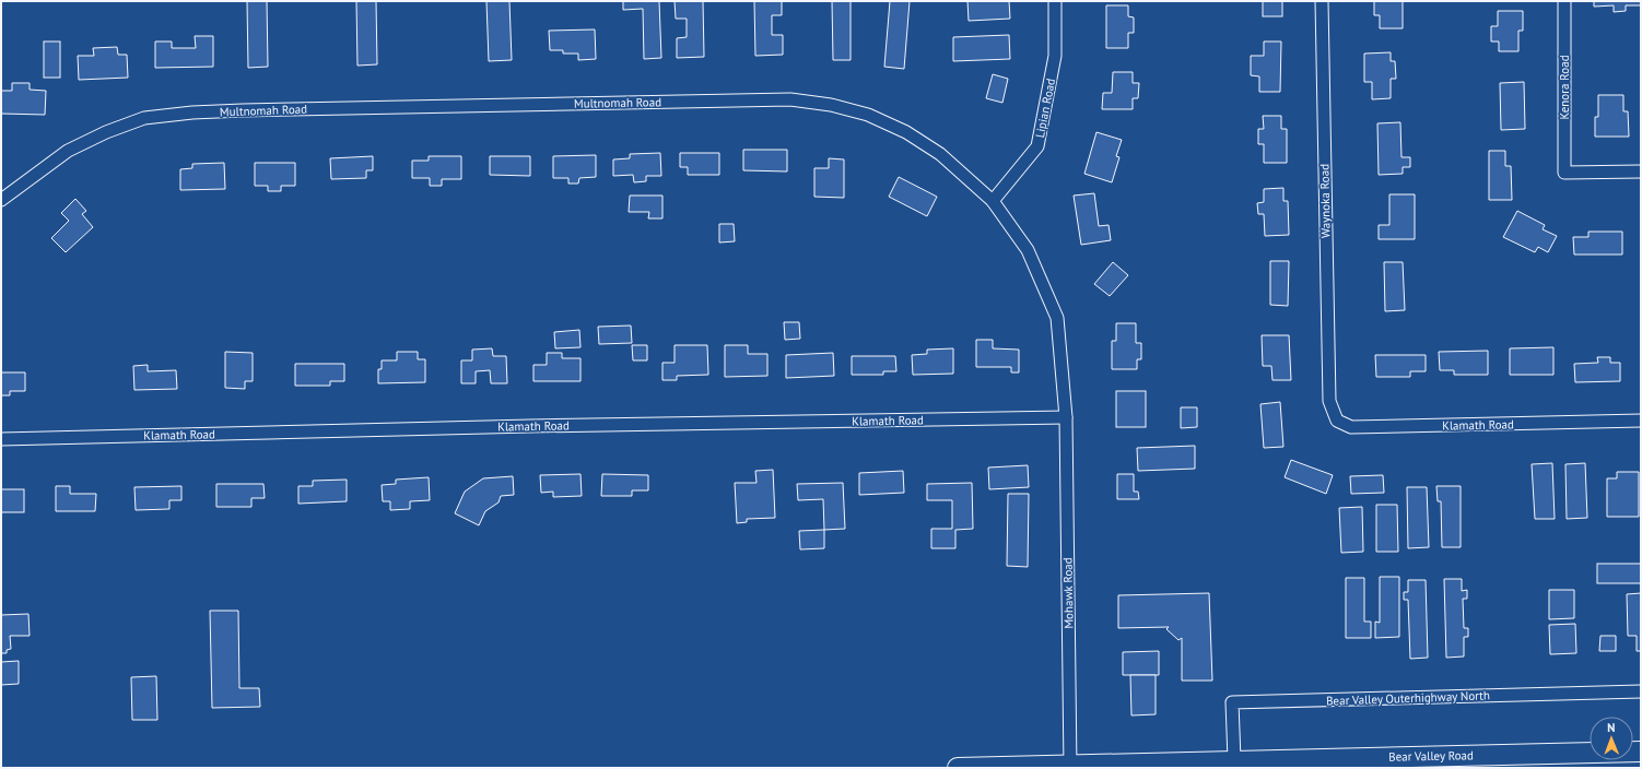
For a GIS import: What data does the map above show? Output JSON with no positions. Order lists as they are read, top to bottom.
{
  "streets": {
    "main road": ["Bear Valley Road"],
    "street": [
      "Kenora Road",
      "Multnomah Road",
      "Lipian Road",
      "Waynoka Road",
      "Klamath Road",
      "Mohawk Road",
      "Bear Valley Outerhighway North"
    ]
  },
  "crossings": [
    ["Multnomah Road", "Lipian Road"],
    ["Multnomah Road", "Klamath Road"],
    ["Multnomah Road", "Mohawk Road"],
    ["Waynoka Road", "Klamath Road"],
    ["Klamath Road", "Mohawk Road"],
    ["Mohawk Road", "Bear Valley Road"],
    ["Bear Valley Outerhighway North", "Bear Valley Road"]
  ],
  "north": "top"
}
